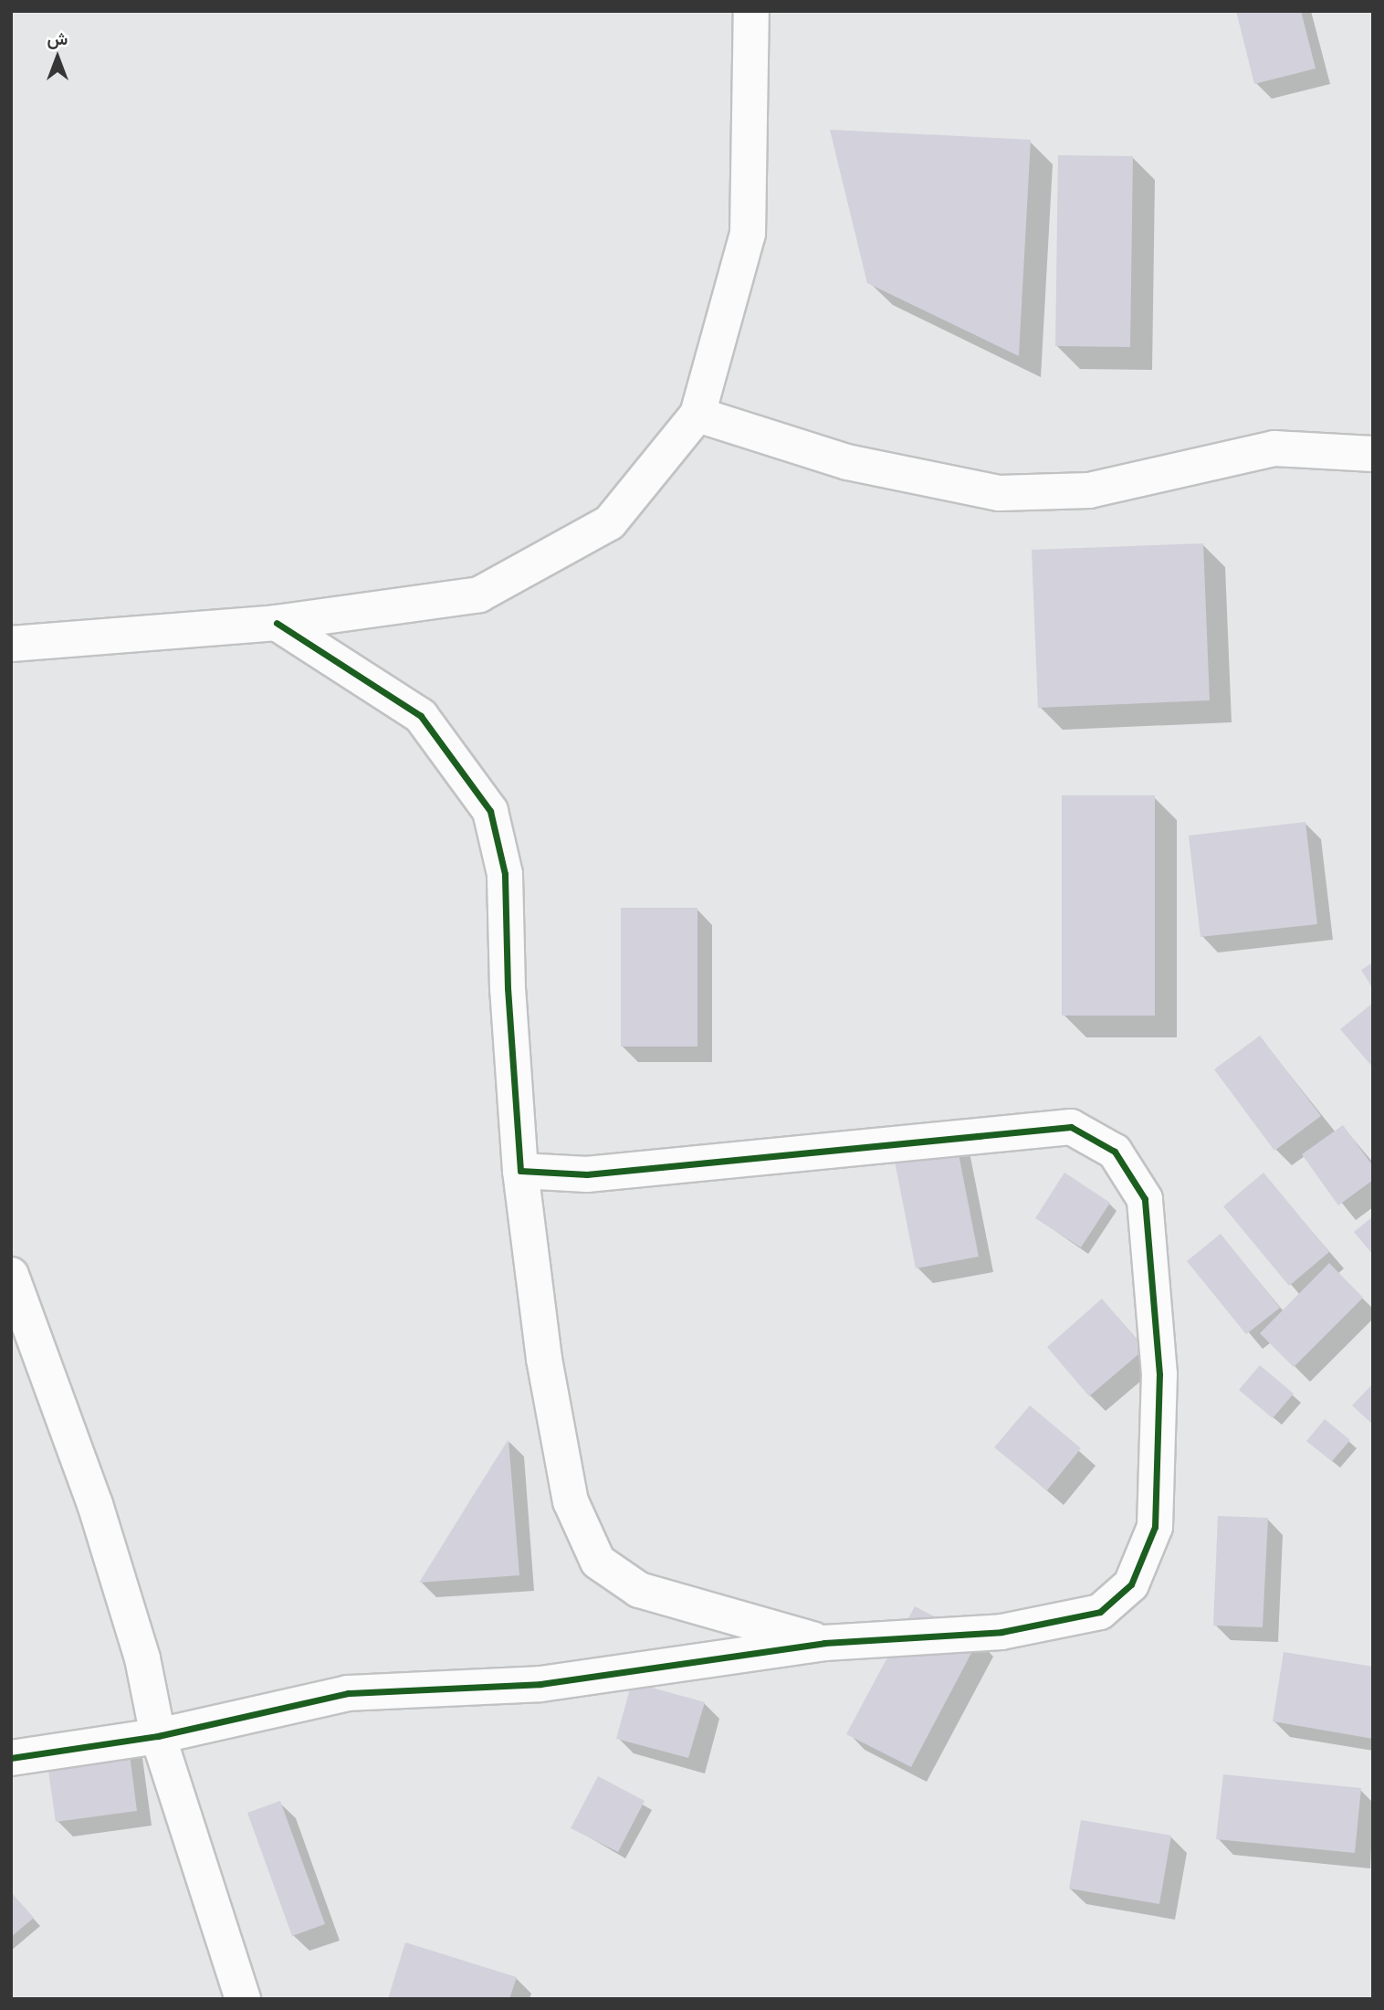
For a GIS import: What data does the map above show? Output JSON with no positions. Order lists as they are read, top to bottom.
{
  "north": "top"
}
